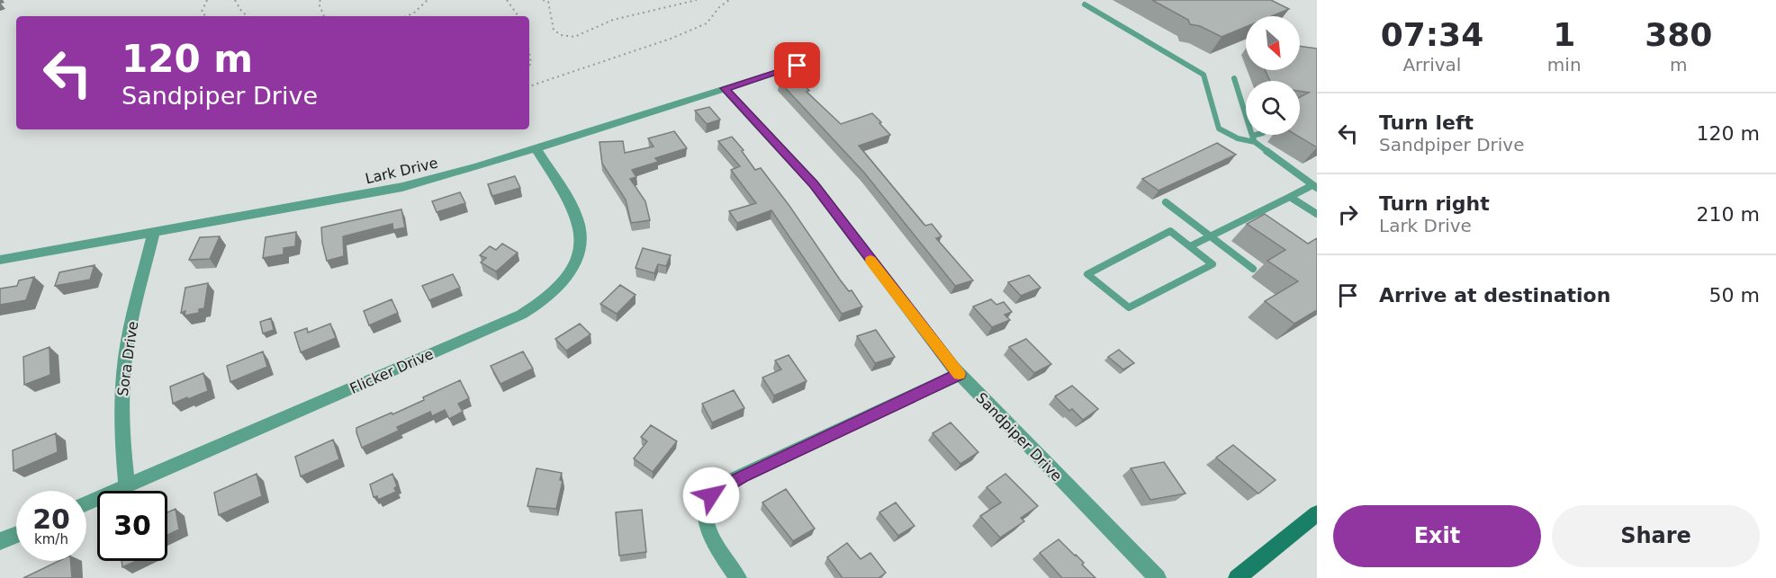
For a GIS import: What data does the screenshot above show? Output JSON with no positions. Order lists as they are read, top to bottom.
{
  "streets": {
    "street": [
      "Lark Drive",
      "Sora Drive",
      "Flicker Drive",
      "Sandpiper Drive"
    ]
  },
  "crossings": [
    ["Lark Drive", "Sora Drive"],
    ["Lark Drive", "Flicker Drive"],
    ["Lark Drive", "Sandpiper Drive"],
    ["Sora Drive", "Flicker Drive"]
  ],
  "north": "bottom right",
  "page": {
    "eta": [
      "07:34",
      "Arrival",
      "1",
      "min",
      "380",
      "m"
    ],
    "turn": ["120 m", "Sandpiper Drive"],
    "list": [
      {
        "name": "Turn left",
        "note": "Sandpiper Drive",
        "value": "120 m"
      },
      {
        "name": "Turn right",
        "note": "Lark Drive",
        "value": "210 m"
      },
      {
        "name": "Arrive at destination",
        "value": "50 m"
      }
    ],
    "speed": "20 km/h",
    "limit": "30",
    "buttons": ["Exit", "Share"]
  }
}
